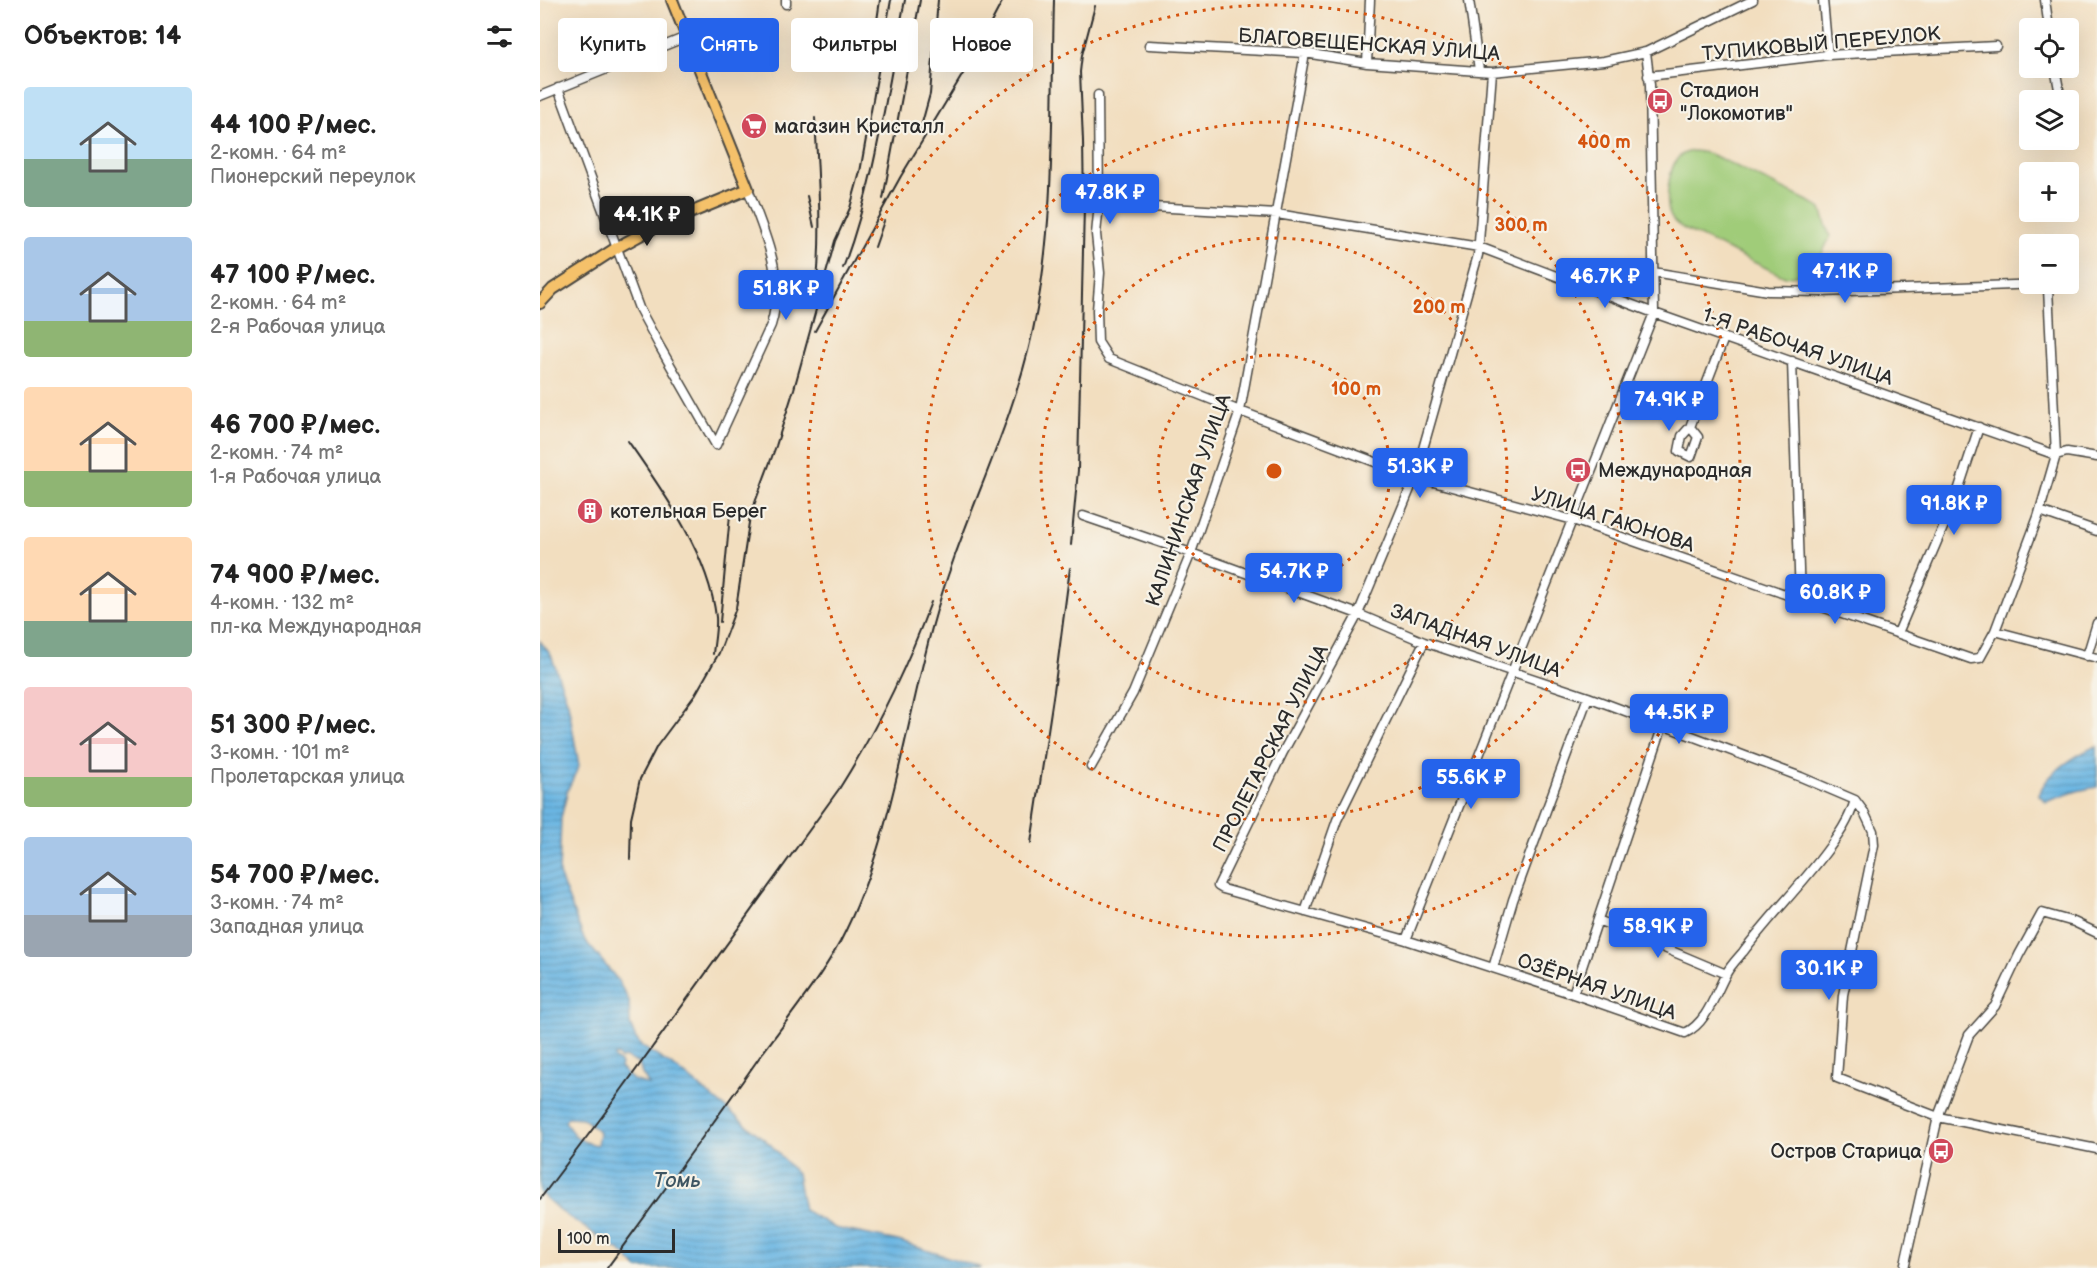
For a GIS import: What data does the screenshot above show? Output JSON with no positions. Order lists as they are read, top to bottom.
{
  "streets": {
    "street": [
      "ТУПИКОВЫЙ ПЕРЕУЛОК",
      "БЛАГОВЕЩЕНСКАЯ УЛИЦА",
      "1-Я РАБОЧАЯ УЛИЦА",
      "КАЛИНИНСКАЯ УЛИЦА",
      "УЛИЦА ГАЮНОВА",
      "ЗАПАДНАЯ УЛИЦА",
      "ПРОЛЕТАРСКАЯ УЛИЦА",
      "ОЗЁРНАЯ УЛИЦА"
    ]
  },
  "crossings": [
    ["БЛАГОВЕЩЕНСКАЯ УЛИЦА", "КАЛИНИНСКАЯ УЛИЦА"],
    ["БЛАГОВЕЩЕНСКАЯ УЛИЦА", "ПРОЛЕТАРСКАЯ УЛИЦА"],
    ["1-Я РАБОЧАЯ УЛИЦА", "КАЛИНИНСКАЯ УЛИЦА"],
    ["1-Я РАБОЧАЯ УЛИЦА", "УЛИЦА ГАЮНОВА"],
    ["1-Я РАБОЧАЯ УЛИЦА", "ПРОЛЕТАРСКАЯ УЛИЦА"],
    ["КАЛИНИНСКАЯ УЛИЦА", "УЛИЦА ГАЮНОВА"],
    ["КАЛИНИНСКАЯ УЛИЦА", "ЗАПАДНАЯ УЛИЦА"],
    ["УЛИЦА ГАЮНОВА", "ПРОЛЕТАРСКАЯ УЛИЦА"],
    ["ЗАПАДНАЯ УЛИЦА", "ПРОЛЕТАРСКАЯ УЛИЦА"],
    ["ЗАПАДНАЯ УЛИЦА", "ОЗЁРНАЯ УЛИЦА"],
    ["ПРОЛЕТАРСКАЯ УЛИЦА", "ОЗЁРНАЯ УЛИЦА"]
  ],
  "water": ["Томь"],
  "places": {
    "bus stop": ["Стадион \"Локомотив\"", "Международная", "Остров Старица"],
    "supermarket": ["магазин Кристалл"],
    "building": ["котельная Берег"]
  },
  "scale_bar": "100 m",
  "page": {
    "heading": "Объектов: 14",
    "map_buttons": ["+", "−"],
    "chip": [
      "Купить",
      "Снять",
      "Фильтры",
      "Новое"
    ],
    "list": [
      {
        "name": "44 100 ₽/мес.",
        "note": "2-комн. · 64 m² · Пионерский переулок"
      },
      {
        "name": "47 100 ₽/мес.",
        "note": "2-комн. · 64 m² · 2-я Рабочая улица"
      },
      {
        "name": "46 700 ₽/мес.",
        "note": "2-комн. · 74 m² · 1-я Рабочая улица"
      },
      {
        "name": "74 900 ₽/мес.",
        "note": "4-комн. · 132 m² · пл-ка Международная"
      },
      {
        "name": "51 300 ₽/мес.",
        "note": "3-комн. · 101 m² · Пролетарская улица"
      },
      {
        "name": "54 700 ₽/мес.",
        "note": "3-комн. · 74 m² · Западная улица"
      }
    ],
    "price": [
      "47.8K ₽",
      "44.1K ₽",
      "47.1K ₽",
      "46.7K ₽",
      "51.8K ₽",
      "74.9K ₽",
      "51.3K ₽",
      "91.8K ₽",
      "54.7K ₽",
      "60.8K ₽",
      "44.5K ₽",
      "55.6K ₽",
      "58.9K ₽",
      "30.1K ₽"
    ],
    "scale": "100 m"
  },
  "rings": [
    "400 m",
    "300 m",
    "200 m",
    "100 m"
  ]
}
